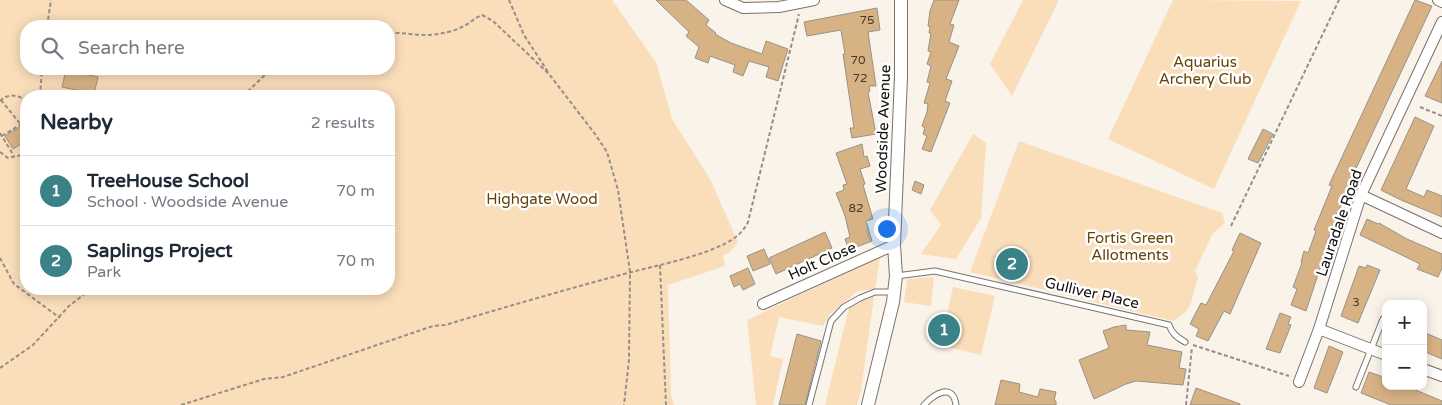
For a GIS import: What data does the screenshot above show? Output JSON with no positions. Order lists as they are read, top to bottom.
{
  "streets": {
    "street": ["Woodside Avenue", "Lauradale Road", "Holt Close"],
    "lane": ["Gulliver Place"]
  },
  "crossings": [
    ["Woodside Avenue", "Holt Close"],
    ["Woodside Avenue", "Gulliver Place"]
  ],
  "parks": ["Aquarius Archery Club", "Highgate Wood", "Fortis Green Allotments"],
  "house_numbers": [
    "75",
    "70",
    "72",
    "82",
    "3"
  ],
  "page": {
    "search": "Search here",
    "heading": ["Nearby", "2 results"],
    "list": [
      {
        "mark": "1",
        "name": "TreeHouse School",
        "note": "School · Woodside Avenue",
        "value": "70 m"
      },
      {
        "mark": "2",
        "name": "Saplings Project",
        "note": "Park",
        "value": "70 m"
      }
    ],
    "pins": ["2", "1"],
    "map_buttons": ["+", "−"]
  }
}
